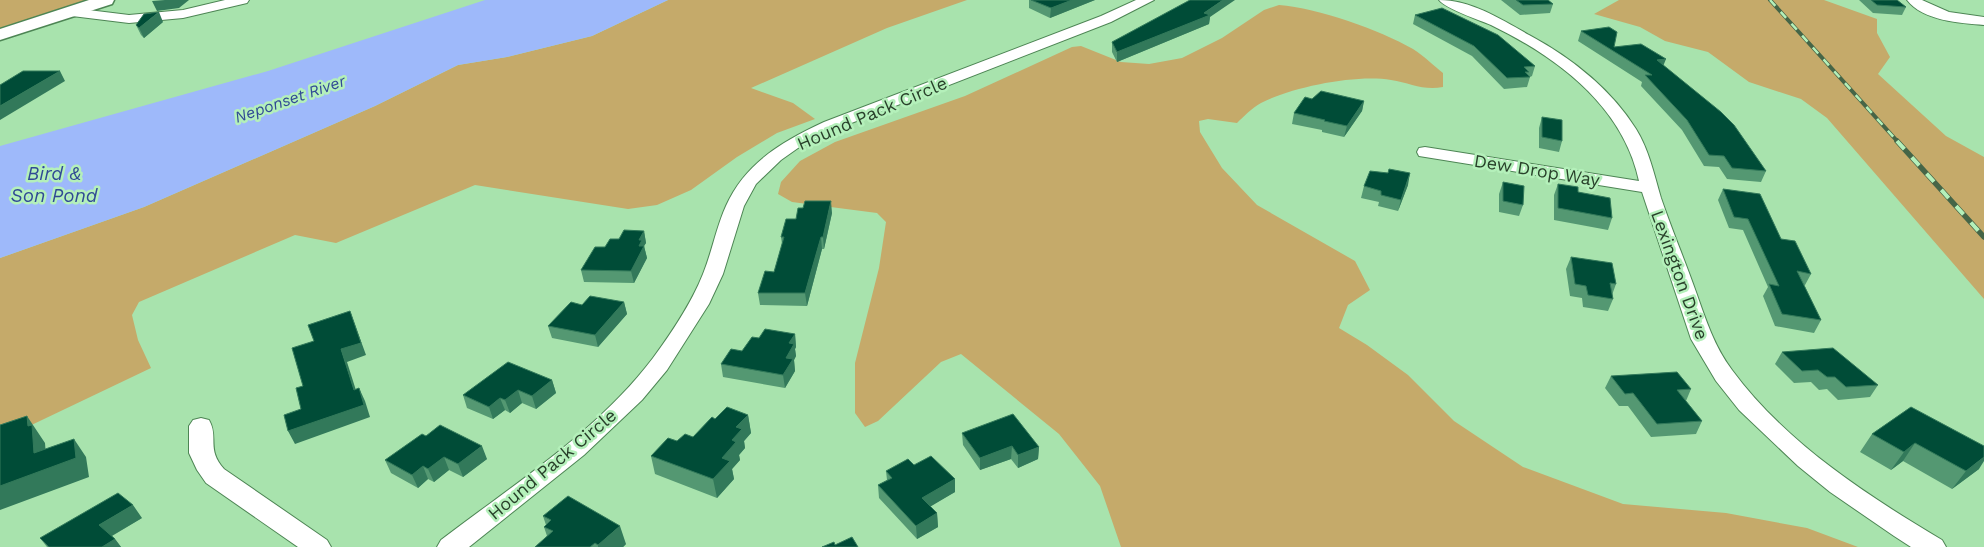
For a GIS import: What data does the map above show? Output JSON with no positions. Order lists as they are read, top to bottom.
{
  "streets": {
    "street": ["Hound Pack Circle", "Dew Drop Way", "Lexington Drive"]
  },
  "crossings": [
    ["Dew Drop Way", "Lexington Drive"]
  ],
  "water": ["Neponset River", "Bird & Son Pond"]
}
